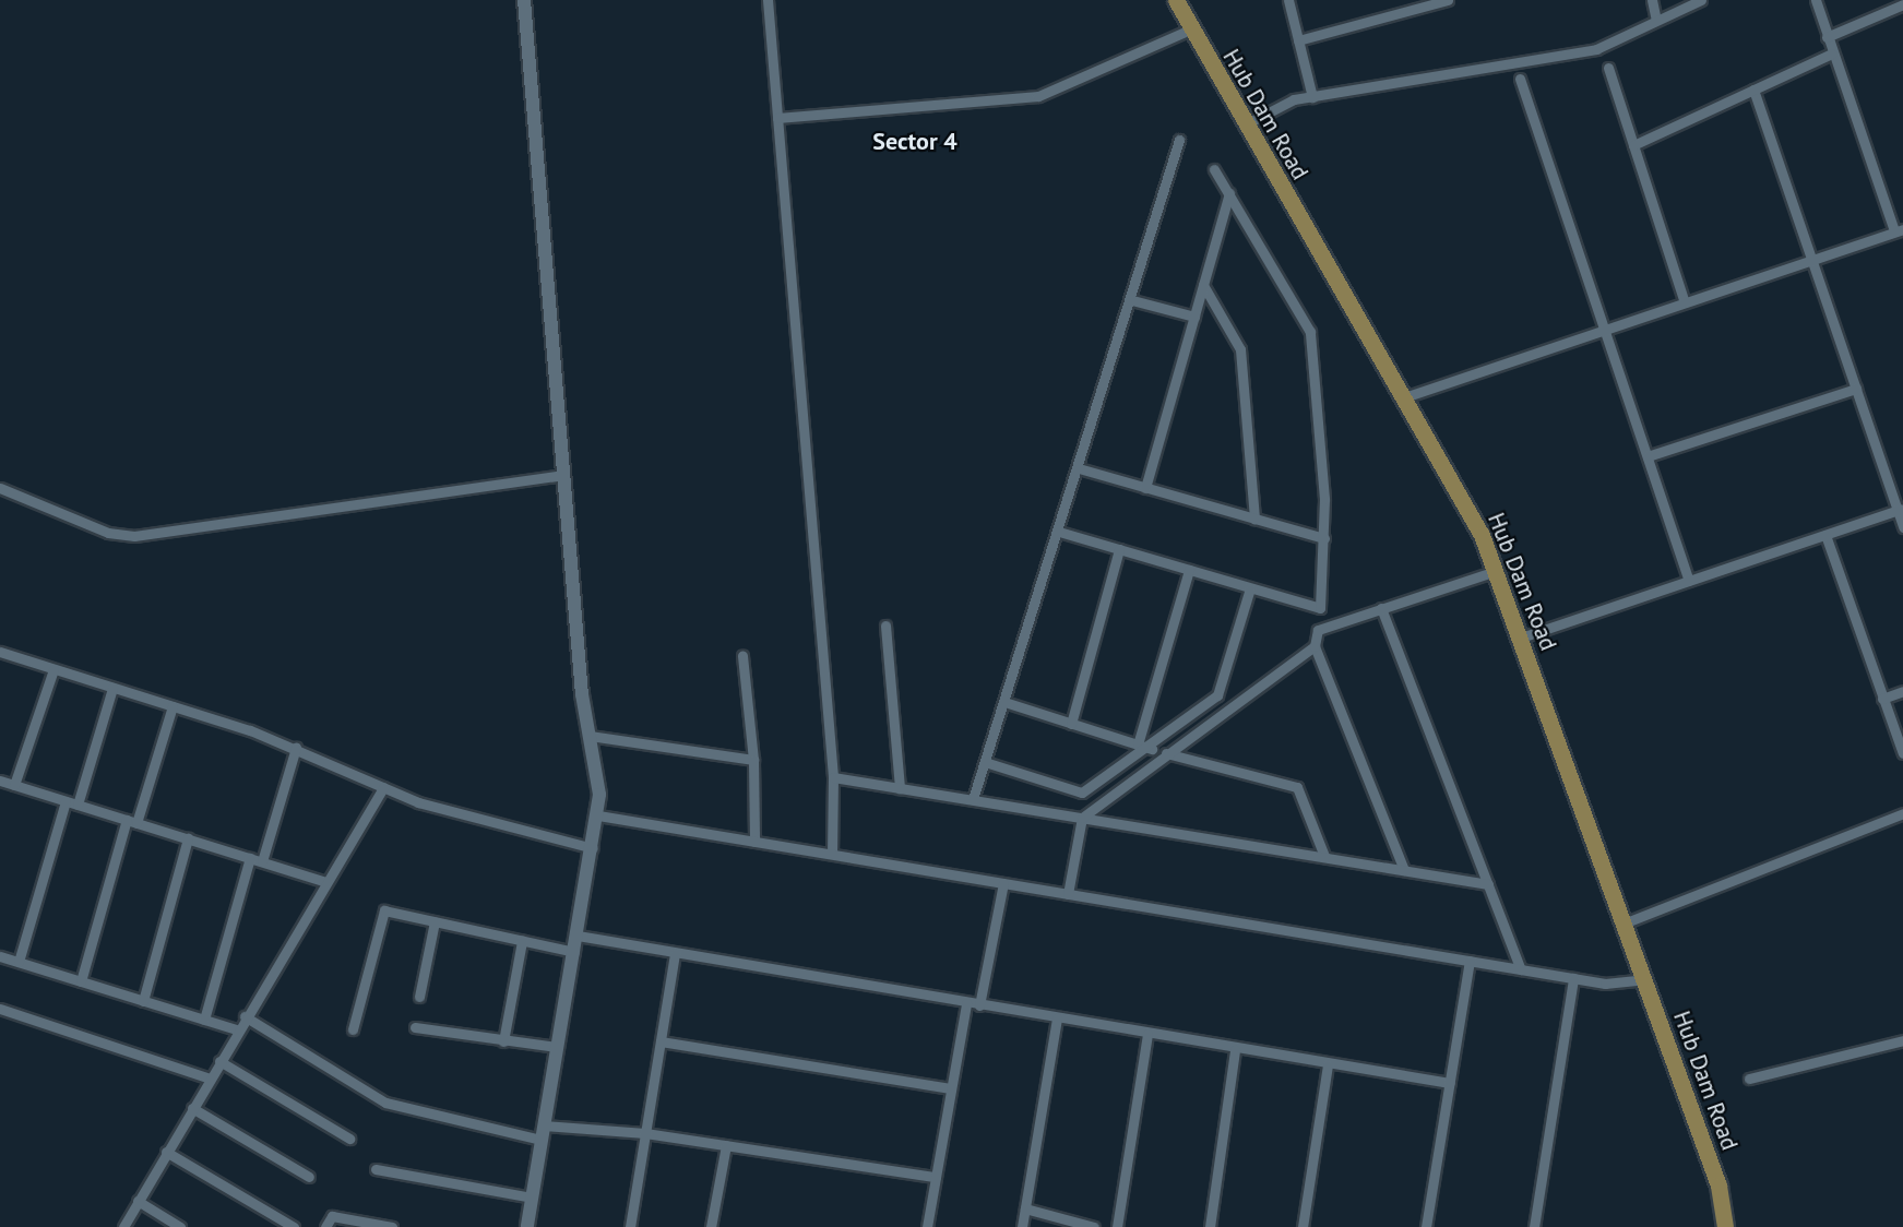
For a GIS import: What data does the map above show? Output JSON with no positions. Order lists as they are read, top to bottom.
{
  "streets": {
    "main road": ["Hub Dam Road"]
  },
  "districts": ["Sector 4"]
}
